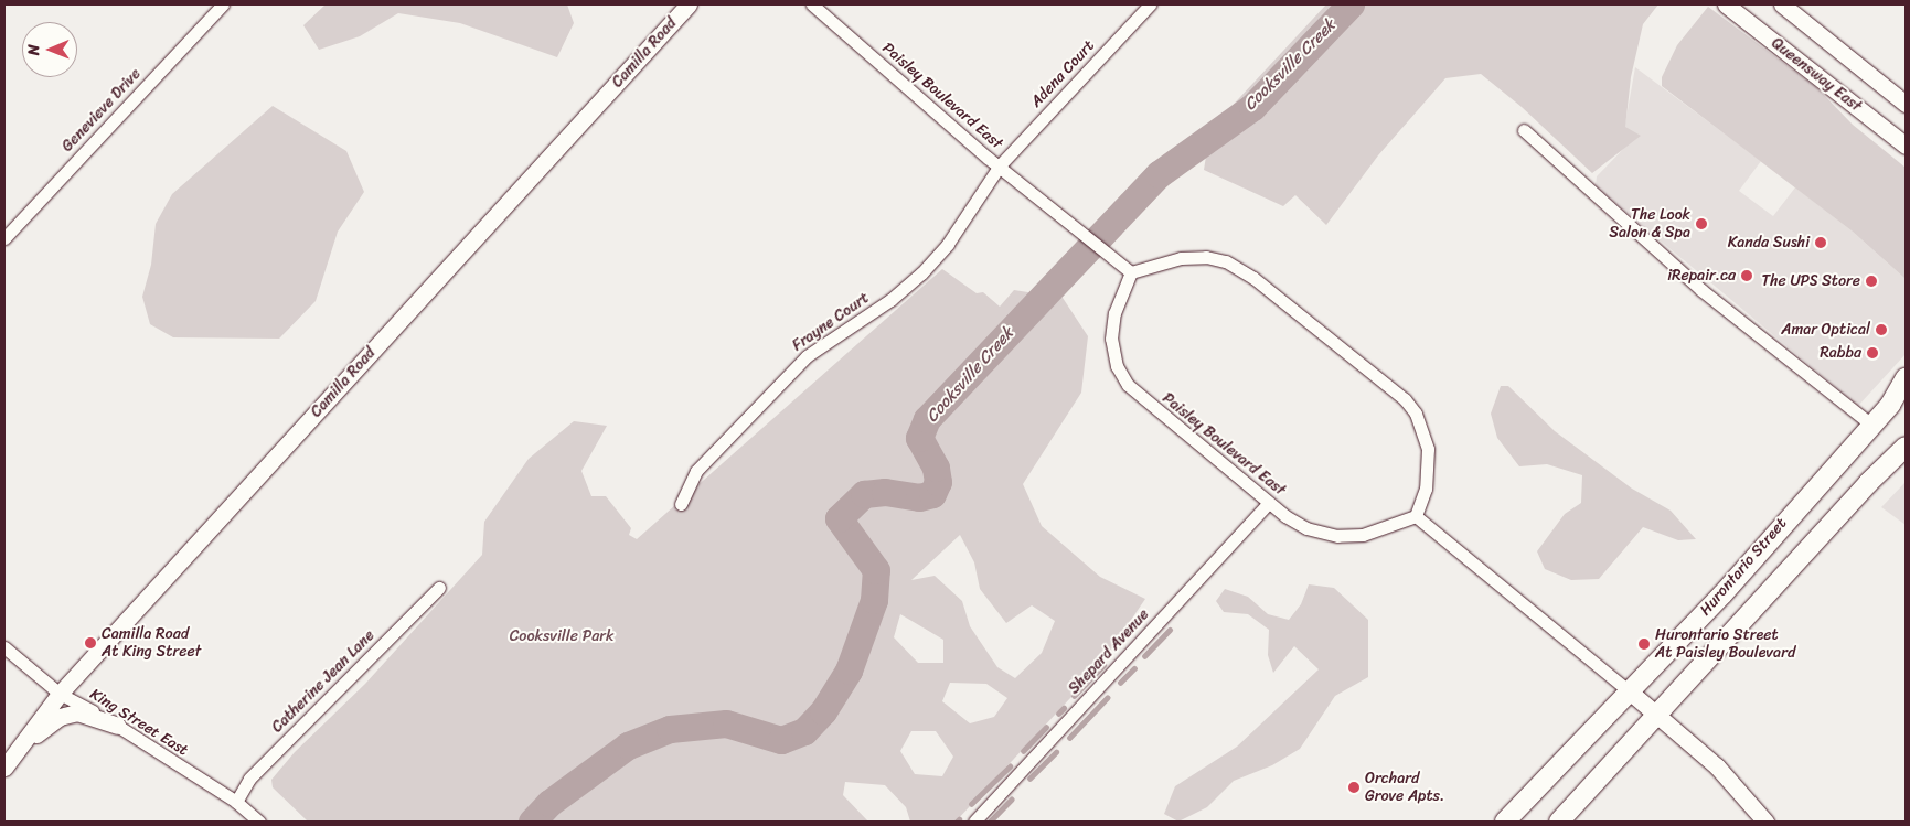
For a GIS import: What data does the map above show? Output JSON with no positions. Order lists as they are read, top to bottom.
{
  "streets": {
    "main road": ["Hurontario Street"],
    "street": [
      "Camilla Road",
      "Adena Court",
      "Queensway East",
      "Paisley Boulevard East",
      "Genevieve Drive",
      "Frayne Court",
      "Shepard Avenue",
      "Catherine Jean Lane",
      "King Street East"
    ]
  },
  "crossings": [
    ["Camilla Road", "King Street East"],
    ["Adena Court", "Paisley Boulevard East"],
    ["Adena Court", "Frayne Court"],
    ["Paisley Boulevard East", "Frayne Court"],
    ["Paisley Boulevard East", "Shepard Avenue"],
    ["Catherine Jean Lane", "King Street East"]
  ],
  "water": ["Cooksville Creek"],
  "parks": ["Cooksville Park"],
  "places": [
    "The Look Salon & Spa",
    "Kanda Sushi",
    "iRepair.ca",
    "The UPS Store",
    "Amar Optical",
    "Rabba",
    "Camilla Road At King Street",
    "Hurontario Street At Paisley Boulevard",
    "Orchard Grove Apts."
  ],
  "north": "left"
}
